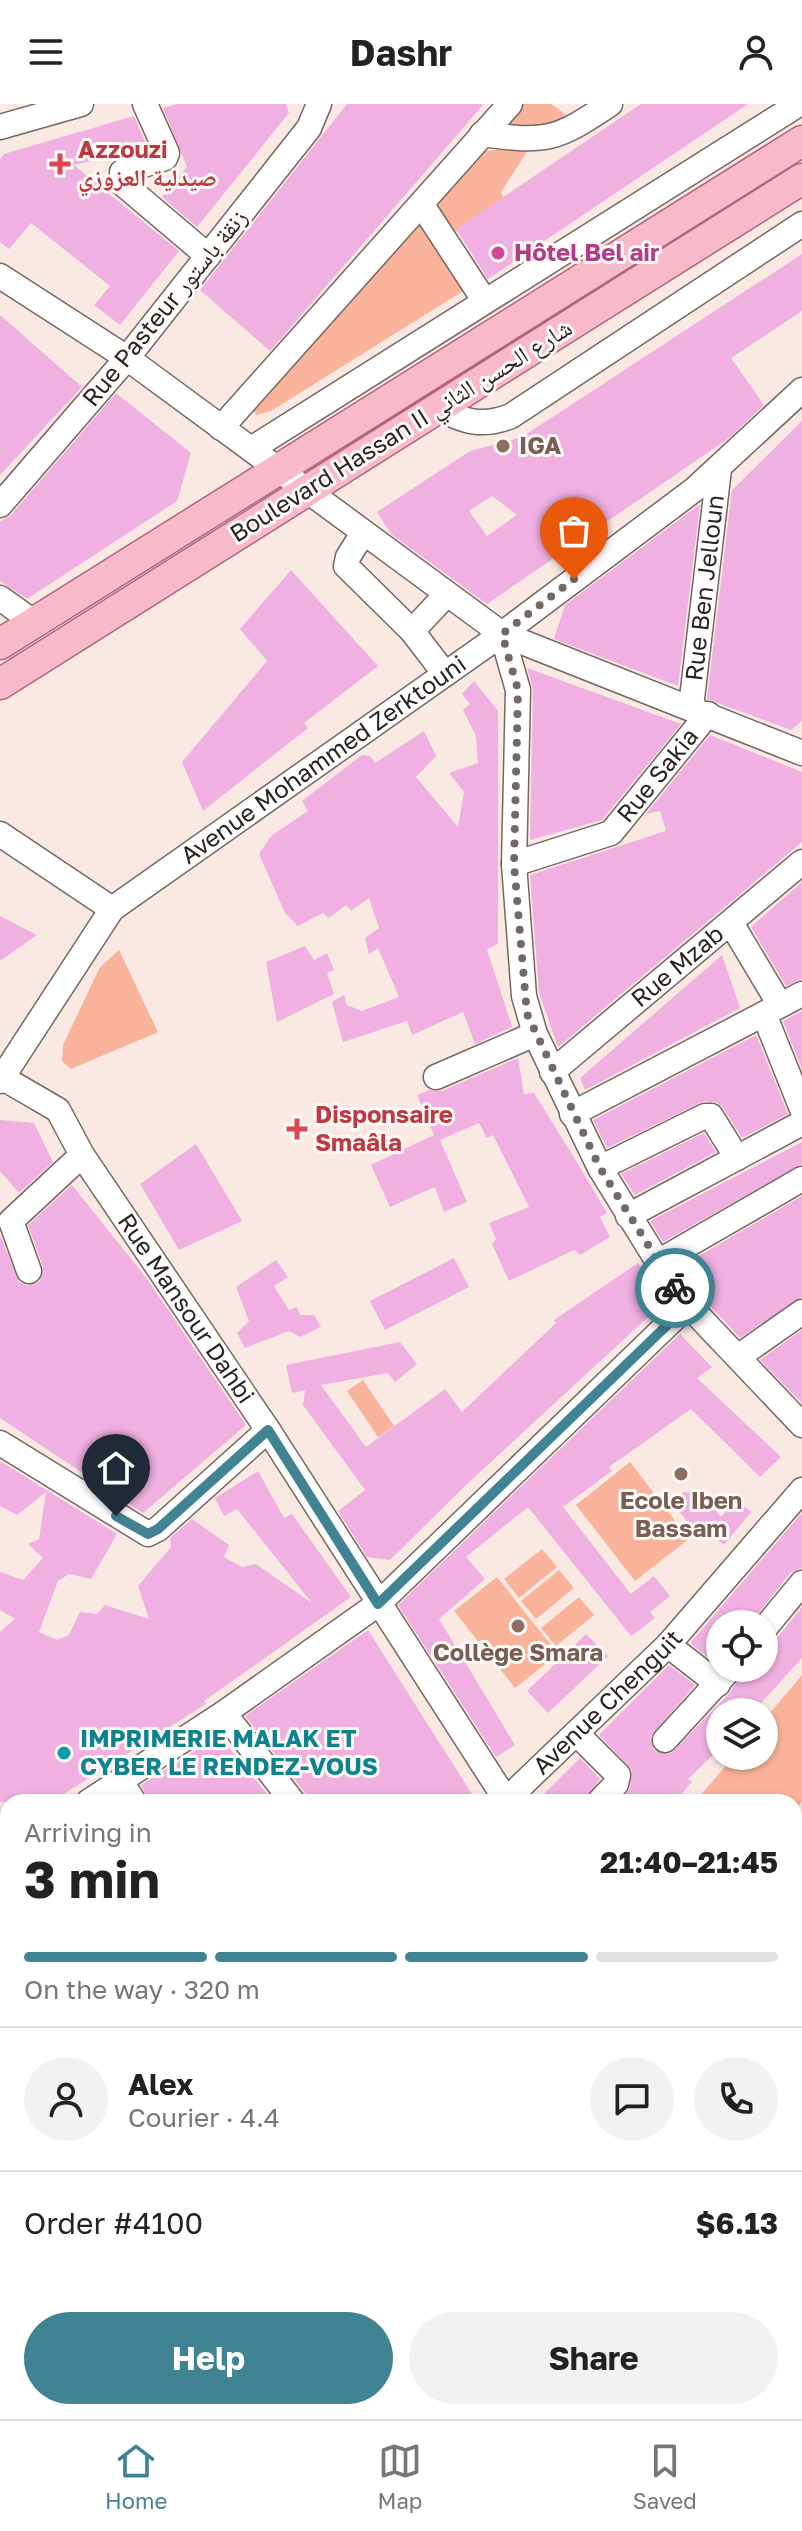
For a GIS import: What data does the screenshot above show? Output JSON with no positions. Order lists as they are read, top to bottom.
{
  "streets": {
    "main road": ["Boulevard Hassan II شارع الحسن الثاني"],
    "street": [
      "Rue Pasteur زنقة باستور",
      "Rue Ben Jelloun",
      "Avenue Mohammed Zerktouni",
      "Rue Sakia",
      "Rue Mzab",
      "Rue Mansour Dahbi",
      "Avenue Chenguit"
    ]
  },
  "crossings": [
    ["Rue Ben Jelloun", "Avenue Mohammed Zerktouni"],
    ["Rue Ben Jelloun", "Rue Sakia"],
    ["Avenue Mohammed Zerktouni", "Rue Mansour Dahbi"]
  ],
  "places": {
    "health": ["Azzouzi صيدلية العزوزي", "Disponsaire Smaâla"],
    "other": [
      "Hôtel Bel air",
      "IGA",
      "Ecole Iben Bassam",
      "Collège Smara",
      "IMPRIMERIE MALAK ET CYBER LE RENDEZ-VOUS"
    ]
  },
  "page": {
    "header": "Dashr",
    "heading": ["3 min", "Arriving in", "21:40–21:45"],
    "panel": [
      "Alex",
      "Courier · 4.4",
      "Order #4100",
      "$6.13"
    ],
    "bar": "On the way · 320 m",
    "buttons": ["Help", "Share"],
    "tabs": ["Home", "Map", "Saved"]
  }
}
